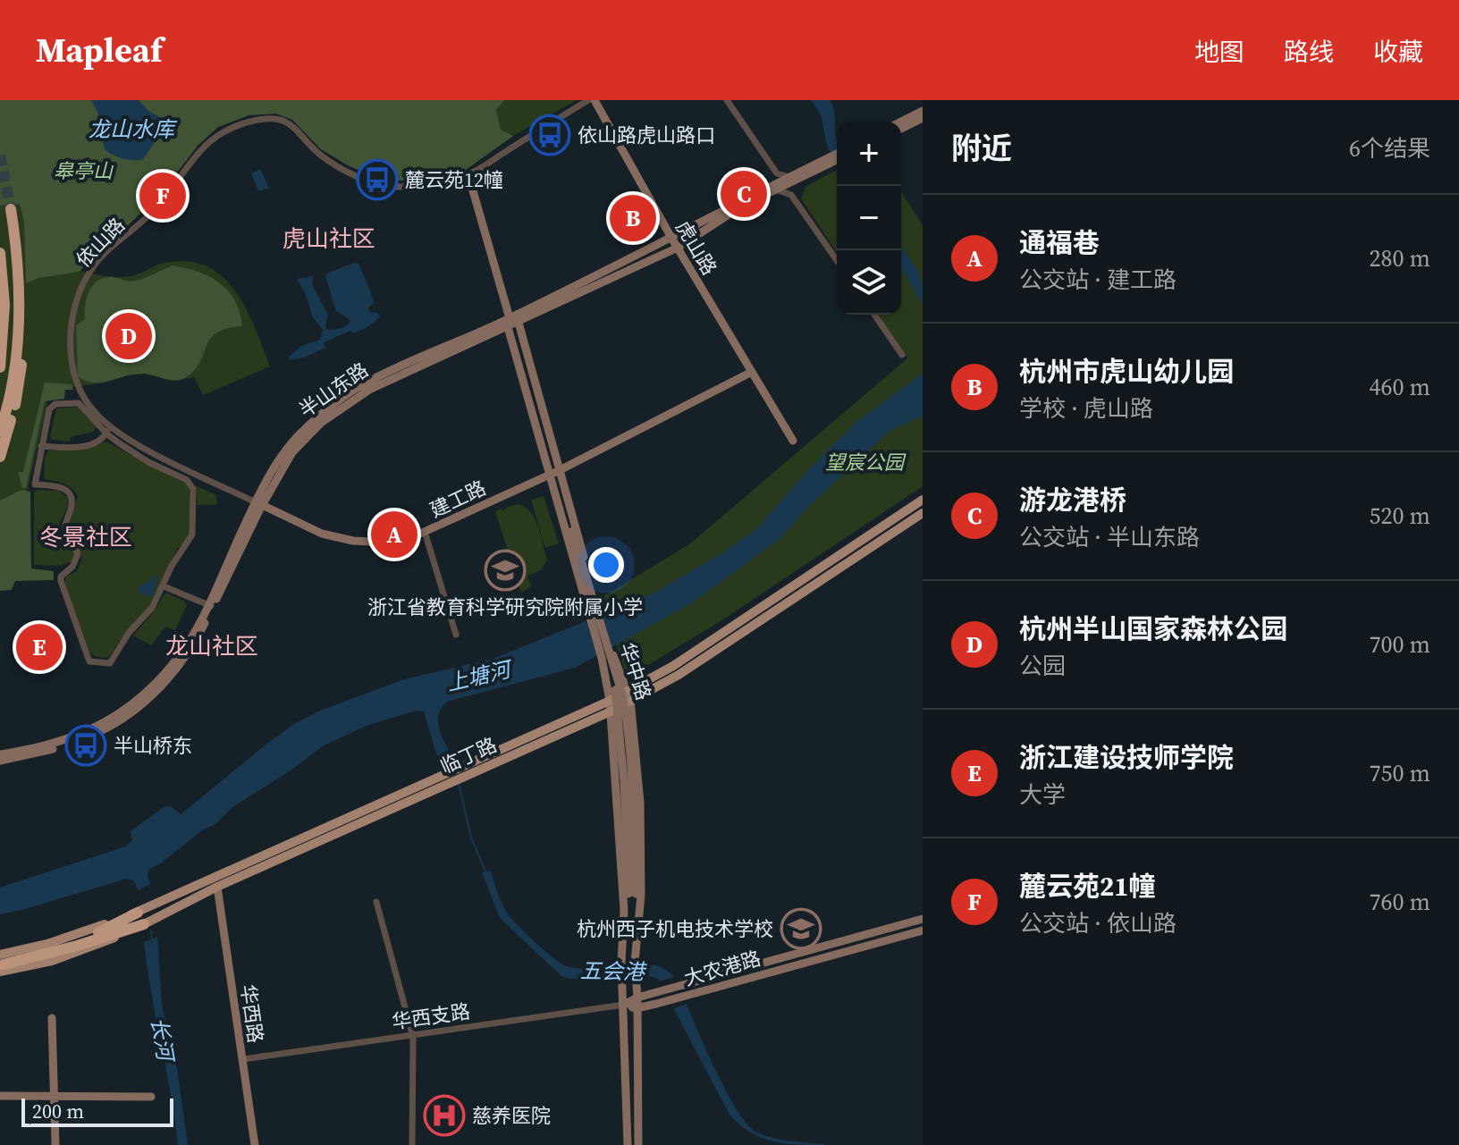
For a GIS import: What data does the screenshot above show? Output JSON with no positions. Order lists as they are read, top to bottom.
{
  "streets": {
    "main road": [
      "虎山路",
      "半山东路",
      "建工路",
      "华中路",
      "临丁路",
      "大农港路",
      "华西路"
    ],
    "street": ["依山路", "华西支路"]
  },
  "crossings": [
    ["依山路", "半山东路"],
    ["依山路", "建工路"],
    ["依山路", "华中路"],
    ["虎山路", "半山东路"],
    ["半山东路", "建工路"],
    ["半山东路", "华中路"],
    ["建工路", "华中路"],
    ["华中路", "临丁路"],
    ["华中路", "大农港路"],
    ["华中路", "华西支路"],
    ["临丁路", "华西路"],
    ["大农港路", "华西支路"],
    ["华西路", "华西支路"]
  ],
  "districts": ["虎山社区", "冬景社区", "龙山社区"],
  "water": [
    "龙山水库",
    "上塘河",
    "五会港",
    "长河"
  ],
  "parks": ["皋亭山", "望宸公园"],
  "places": {
    "bus stop": ["依山路虎山路口", "麓云苑12幢", "半山桥东"],
    "school or university": ["浙江省教育科学研究院附属小学", "杭州西子机电技术学校"],
    "hospital": ["慈养医院"]
  },
  "scale_bar": "200 m",
  "page": {
    "header": "Mapleaf",
    "nav": ["地图", "路线", "收藏"],
    "heading": ["附近", "6个结果"],
    "map_buttons": ["+", "−"],
    "pins": [
      "C",
      "F",
      "B",
      "D",
      "A",
      "E"
    ],
    "list": [
      {
        "mark": "A",
        "name": "通福巷",
        "note": "公交站 · 建工路",
        "value": "280 m"
      },
      {
        "mark": "B",
        "name": "杭州市虎山幼儿园",
        "note": "学校 · 虎山路",
        "value": "460 m"
      },
      {
        "mark": "C",
        "name": "游龙港桥",
        "note": "公交站 · 半山东路",
        "value": "520 m"
      },
      {
        "mark": "D",
        "name": "杭州半山国家森林公园",
        "note": "公园",
        "value": "700 m"
      },
      {
        "mark": "E",
        "name": "浙江建设技师学院",
        "note": "大学",
        "value": "750 m"
      },
      {
        "mark": "F",
        "name": "麓云苑21幢",
        "note": "公交站 · 依山路",
        "value": "760 m"
      }
    ],
    "scale": "200 m"
  }
}
